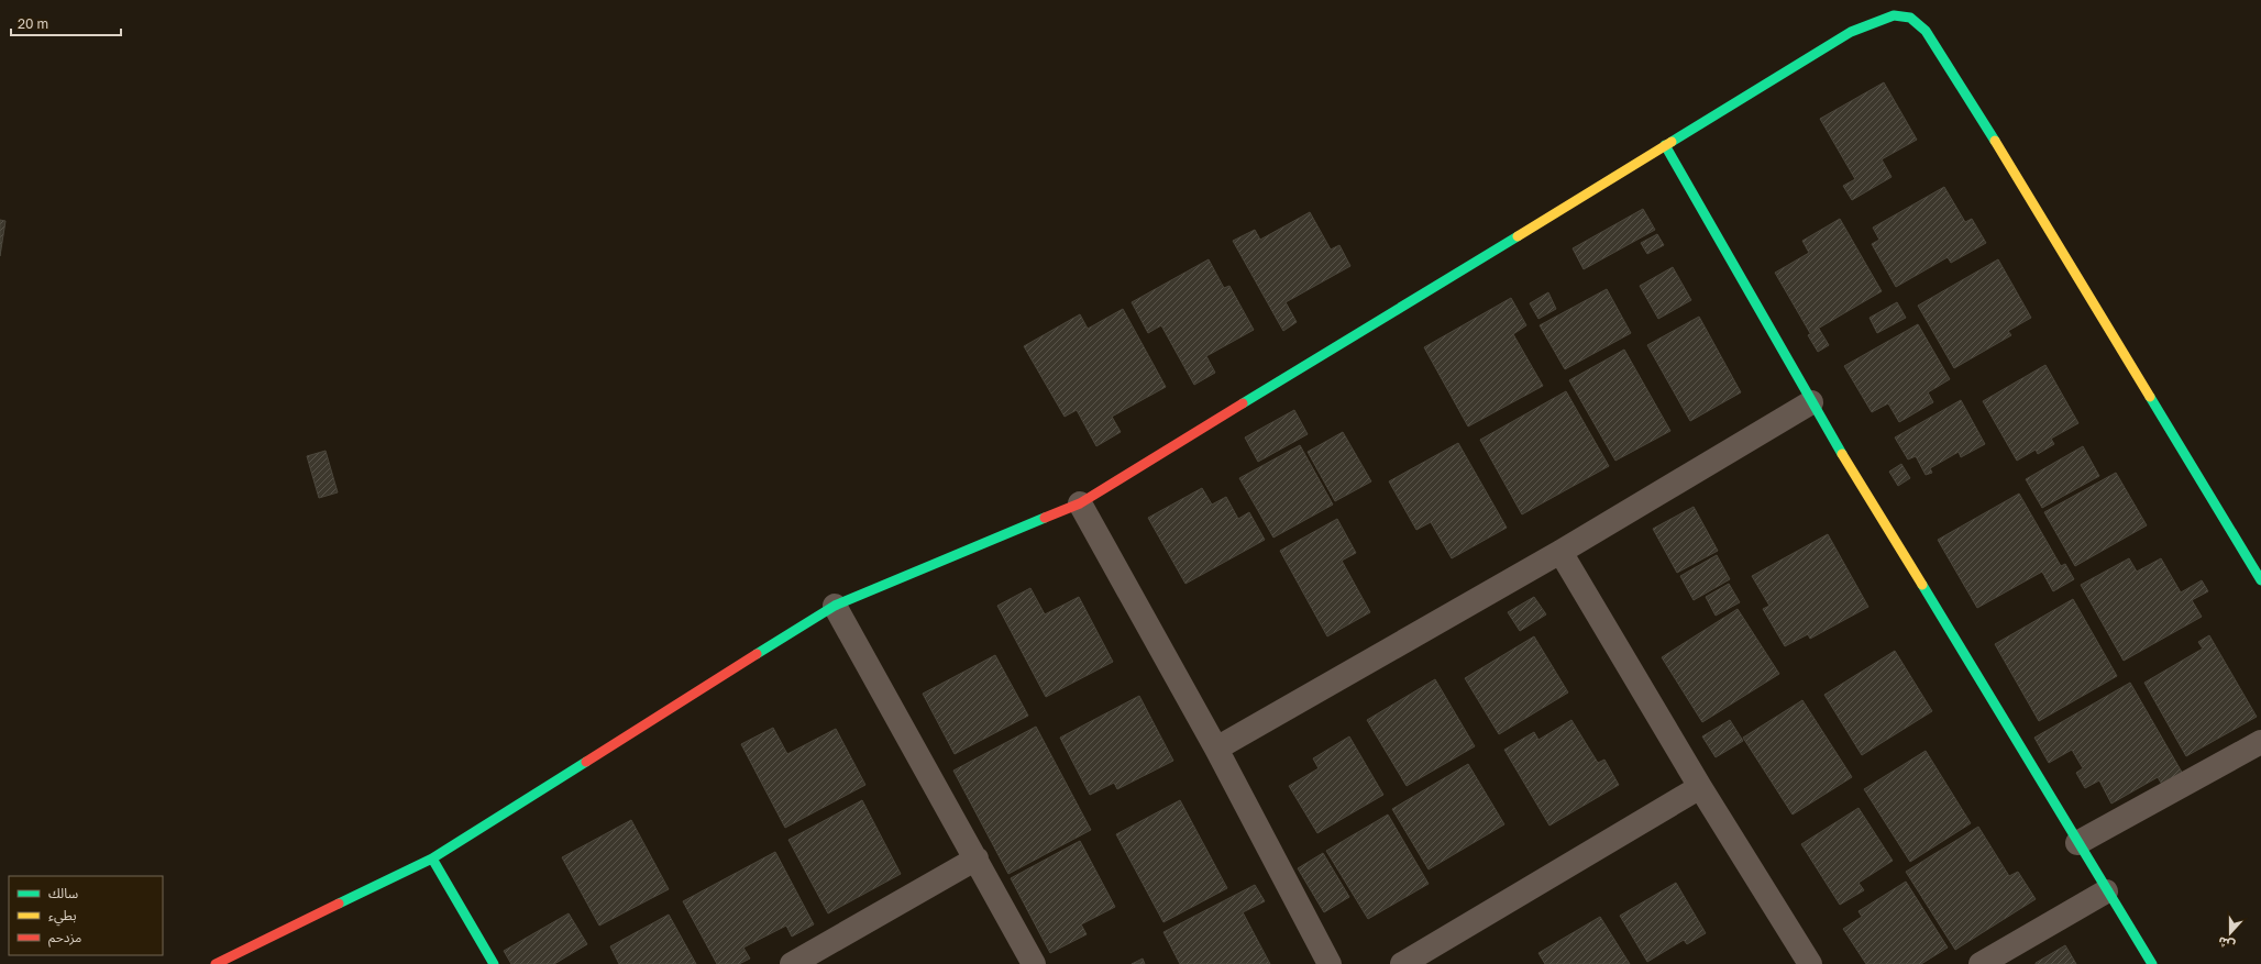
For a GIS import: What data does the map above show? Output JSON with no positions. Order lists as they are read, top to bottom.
{
  "legend": ["سالك", "بطيء", "مزدحم"],
  "scale_bar": "20 m",
  "north": "bottom"
}
